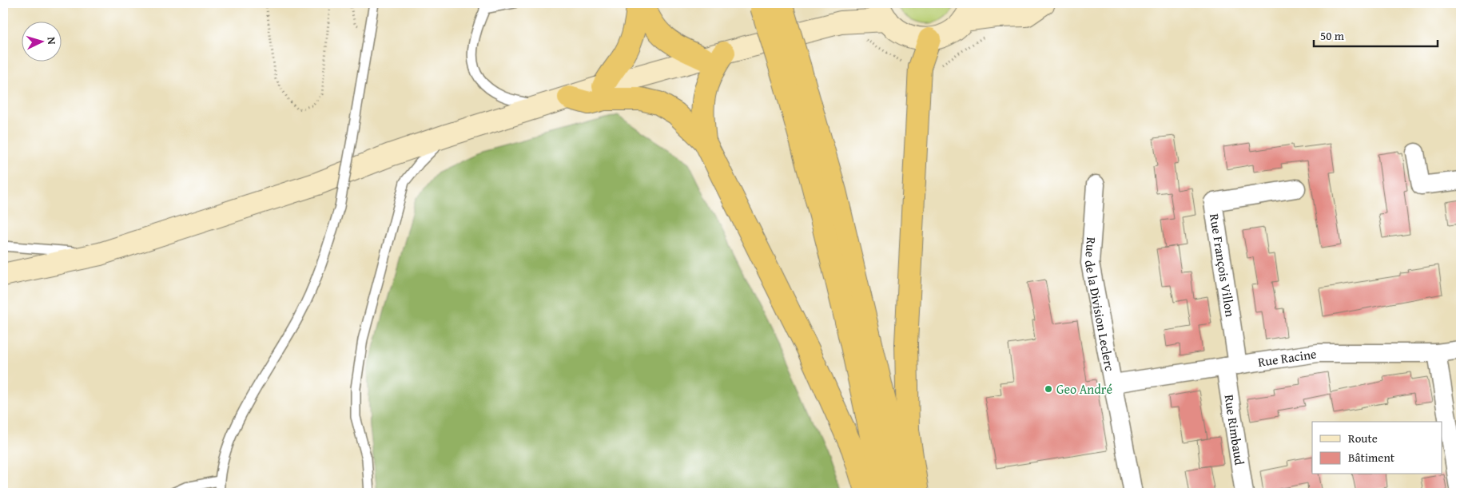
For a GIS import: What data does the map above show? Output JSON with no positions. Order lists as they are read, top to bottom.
{
  "streets": {
    "street": [
      "Rue François Villon",
      "Rue de la Division Leclerc",
      "Rue Racine",
      "Rue Rimbaud"
    ]
  },
  "crossings": [
    ["Rue François Villon", "Rue Racine"],
    ["Rue François Villon", "Rue Rimbaud"],
    ["Rue de la Division Leclerc", "Rue Racine"],
    ["Rue Racine", "Rue Rimbaud"]
  ],
  "places": ["Geo André"],
  "legend": ["Route", "Bâtiment"],
  "scale_bar": "50 m",
  "north": "right"
}
